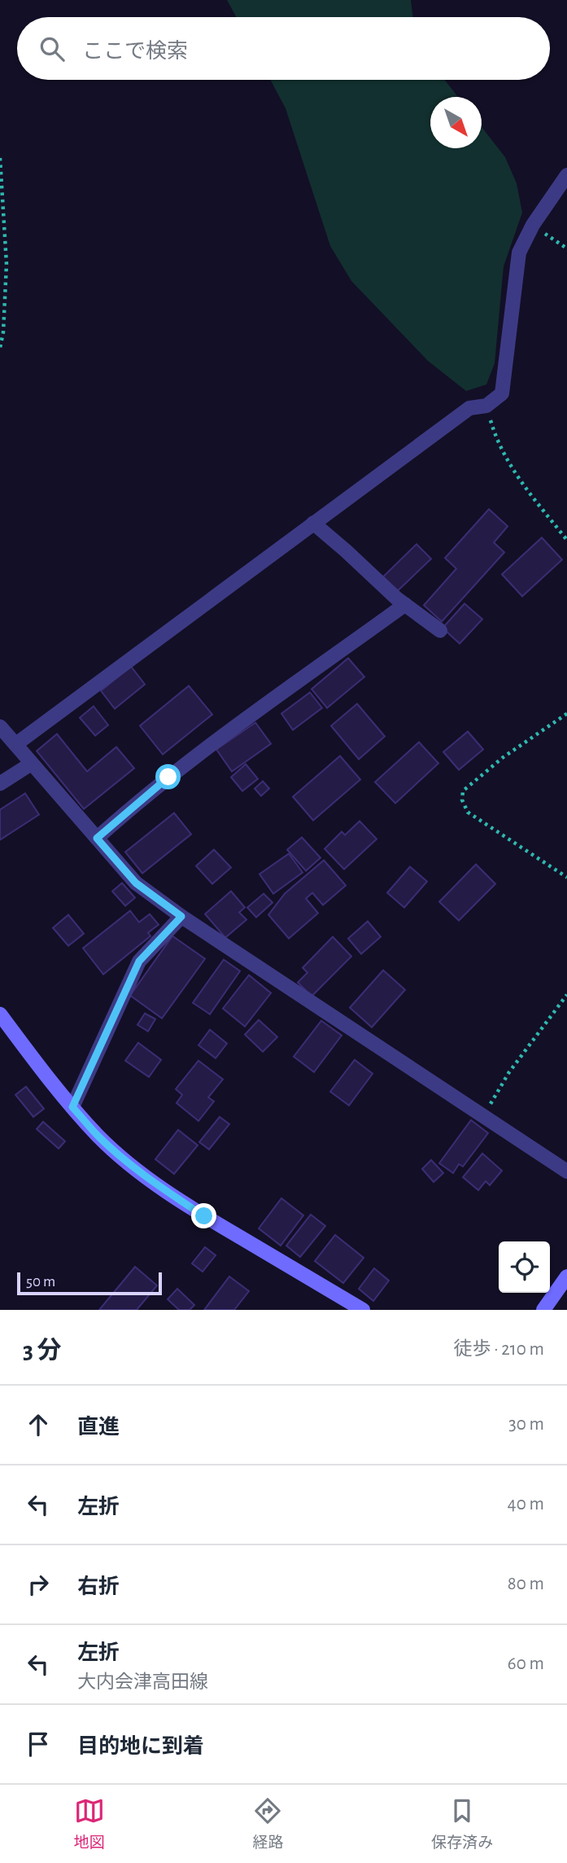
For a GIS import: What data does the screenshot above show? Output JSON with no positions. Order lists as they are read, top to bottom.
{
  "scale_bar": "50 m",
  "north": "bottom right",
  "page": {
    "search": "ここで検索",
    "scale": "50 m",
    "heading": ["3 分", "徒歩 · 210 m"],
    "list": [
      ["直進", "30 m"],
      ["左折", "40 m"],
      ["右折", "80 m"],
      ["左折", "大内会津高田線", "60 m"],
      "目的地に到着"
    ],
    "nav": ["地図", "経路", "保存済み"]
  }
}
